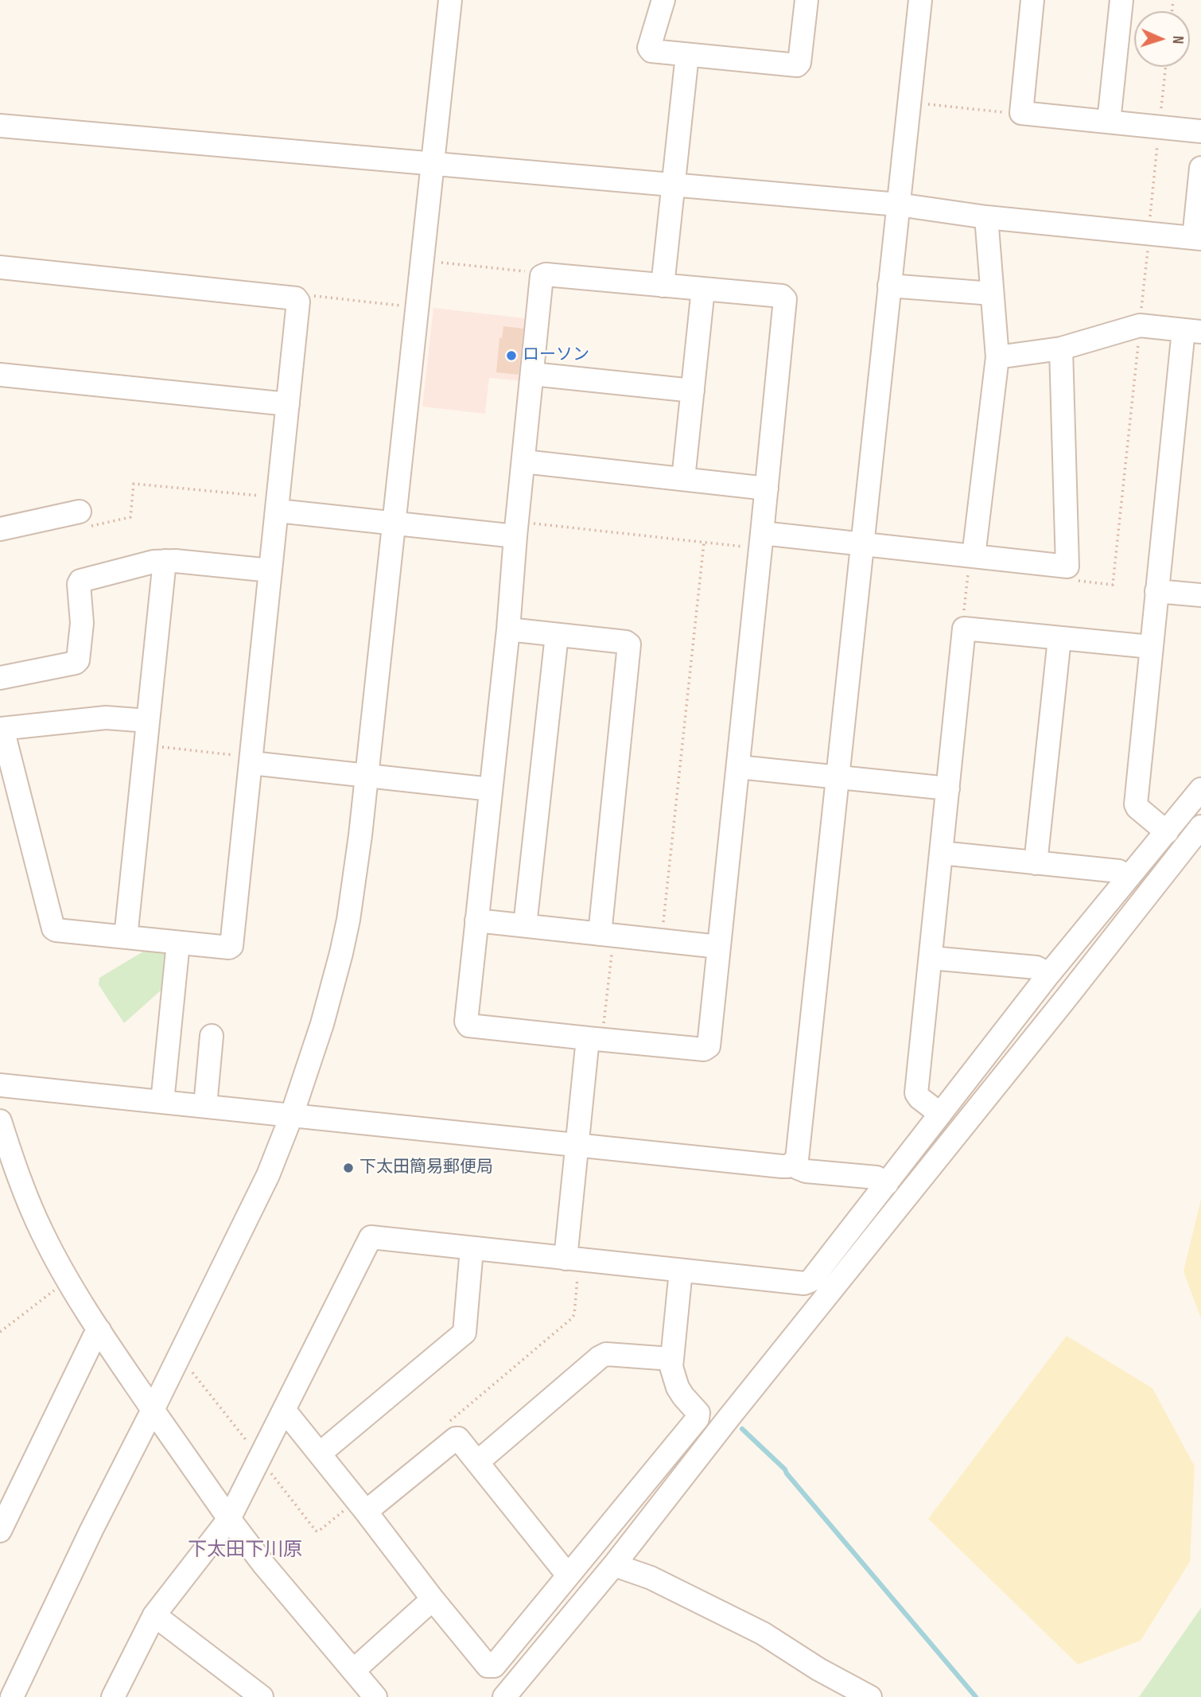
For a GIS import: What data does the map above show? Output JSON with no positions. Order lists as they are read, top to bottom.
{
  "districts": ["下太田下川原"],
  "places": ["ローソン", "下太田簡易郵便局"],
  "north": "right"
}
